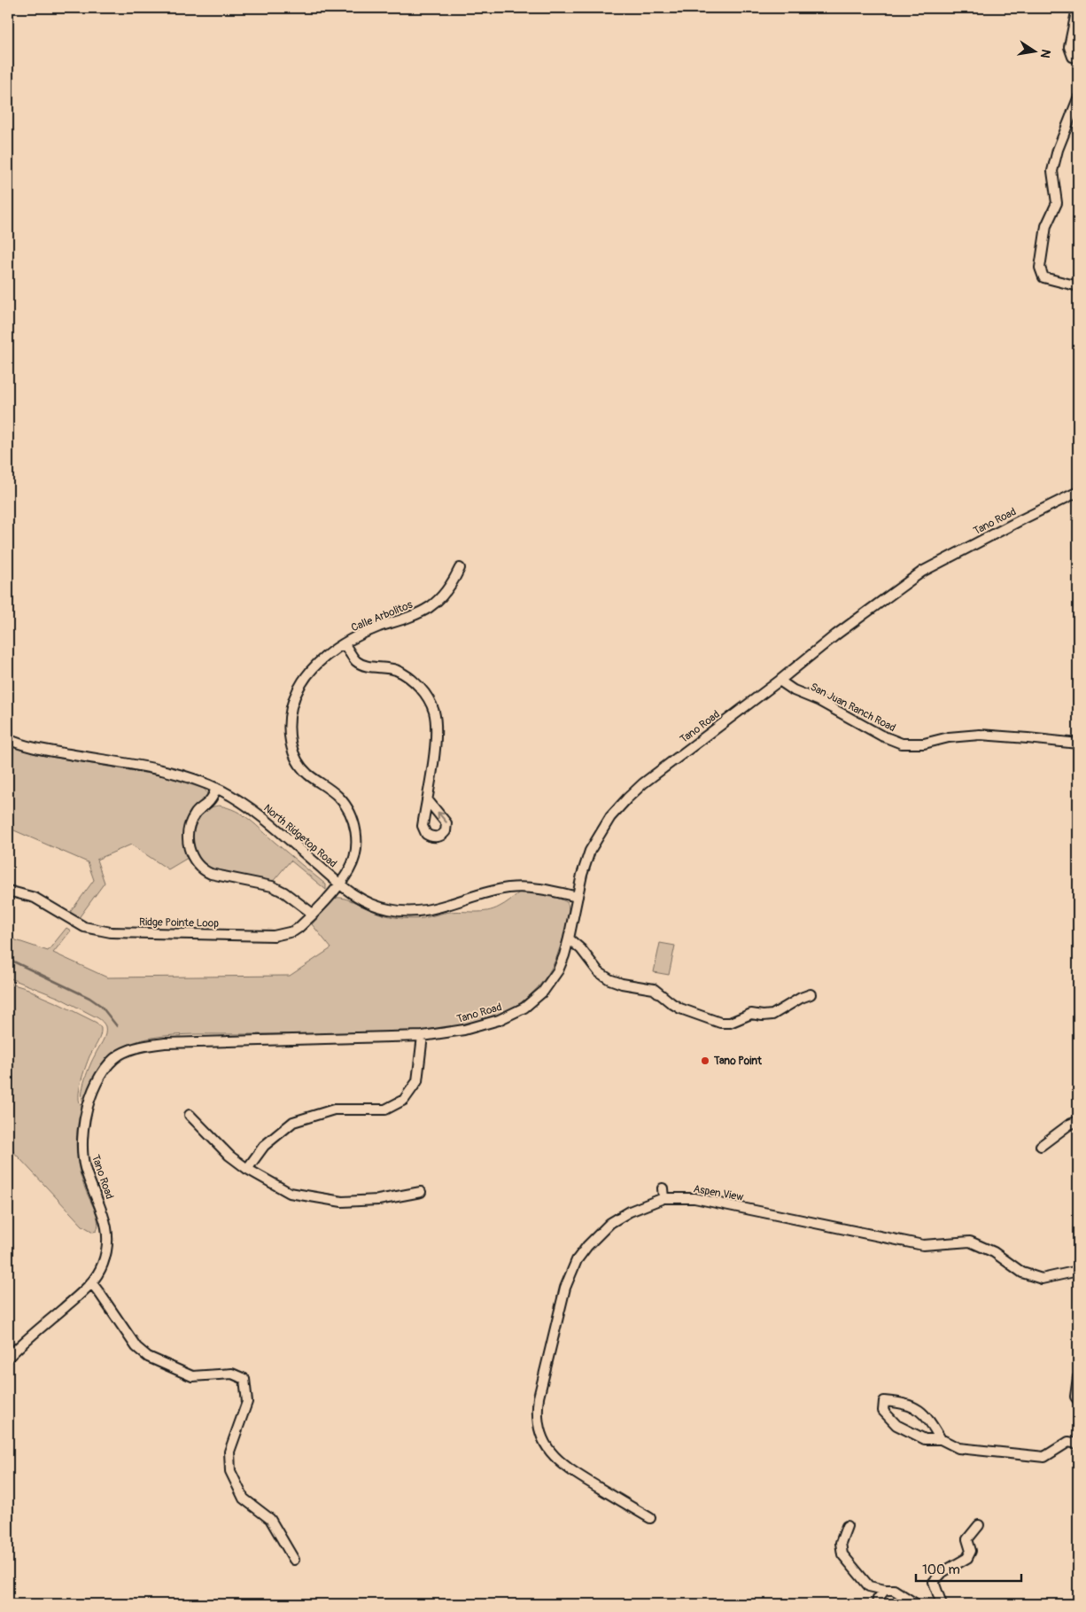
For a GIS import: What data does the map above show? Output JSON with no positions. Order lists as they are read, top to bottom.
{
  "streets": {
    "street": [
      "Tano Road",
      "Calle Arbolitos",
      "San Juan Ranch Road",
      "North Ridgetop Road",
      "Ridge Pointe Loop",
      "Aspen View"
    ]
  },
  "crossings": [
    ["Tano Road", "San Juan Ranch Road"],
    ["Tano Road", "North Ridgetop Road"],
    ["Calle Arbolitos", "North Ridgetop Road"],
    ["Calle Arbolitos", "Ridge Pointe Loop"],
    ["North Ridgetop Road", "Ridge Pointe Loop"]
  ],
  "places": ["Tano Point"],
  "scale_bar": "100 m",
  "north": "right"
}
